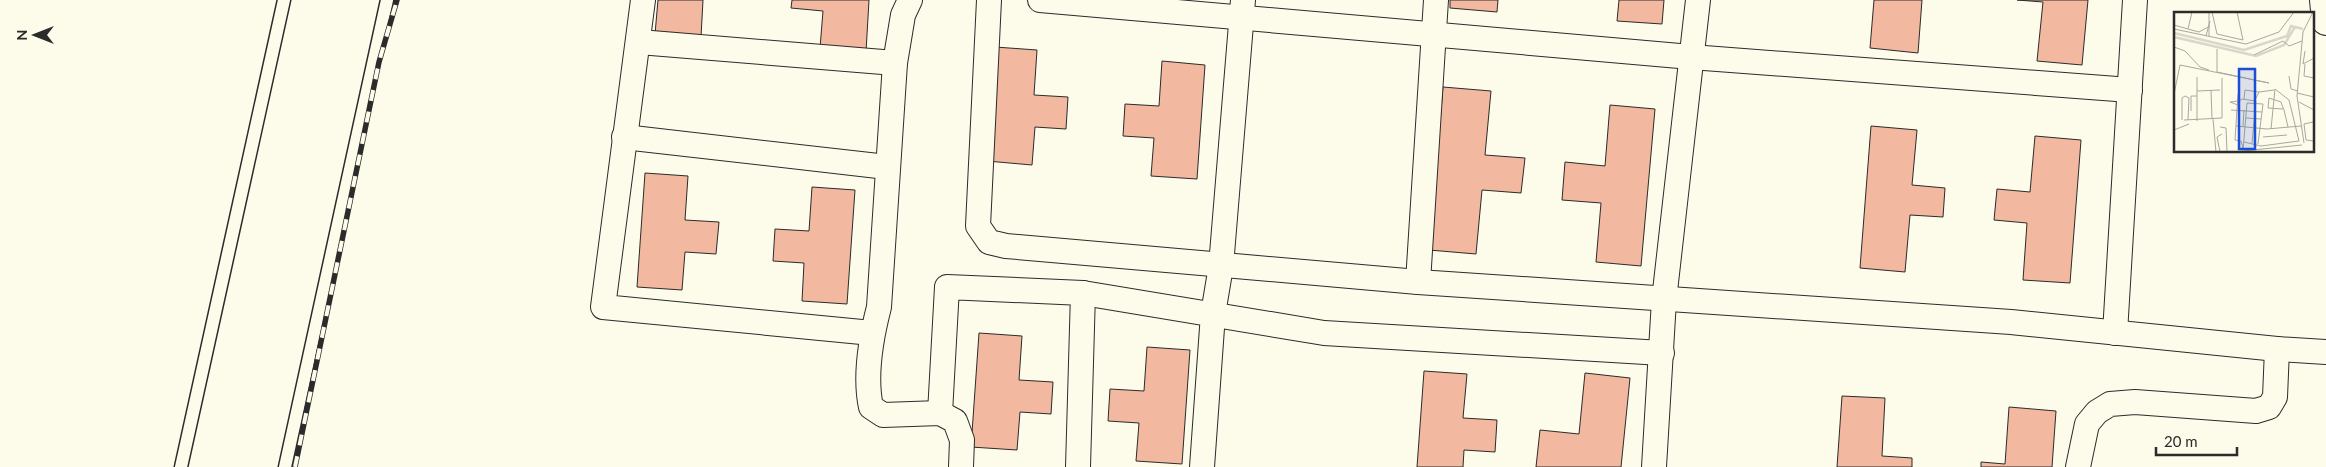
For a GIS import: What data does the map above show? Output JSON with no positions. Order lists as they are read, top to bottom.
{
  "scale_bar": "20 m",
  "north": "left"
}
